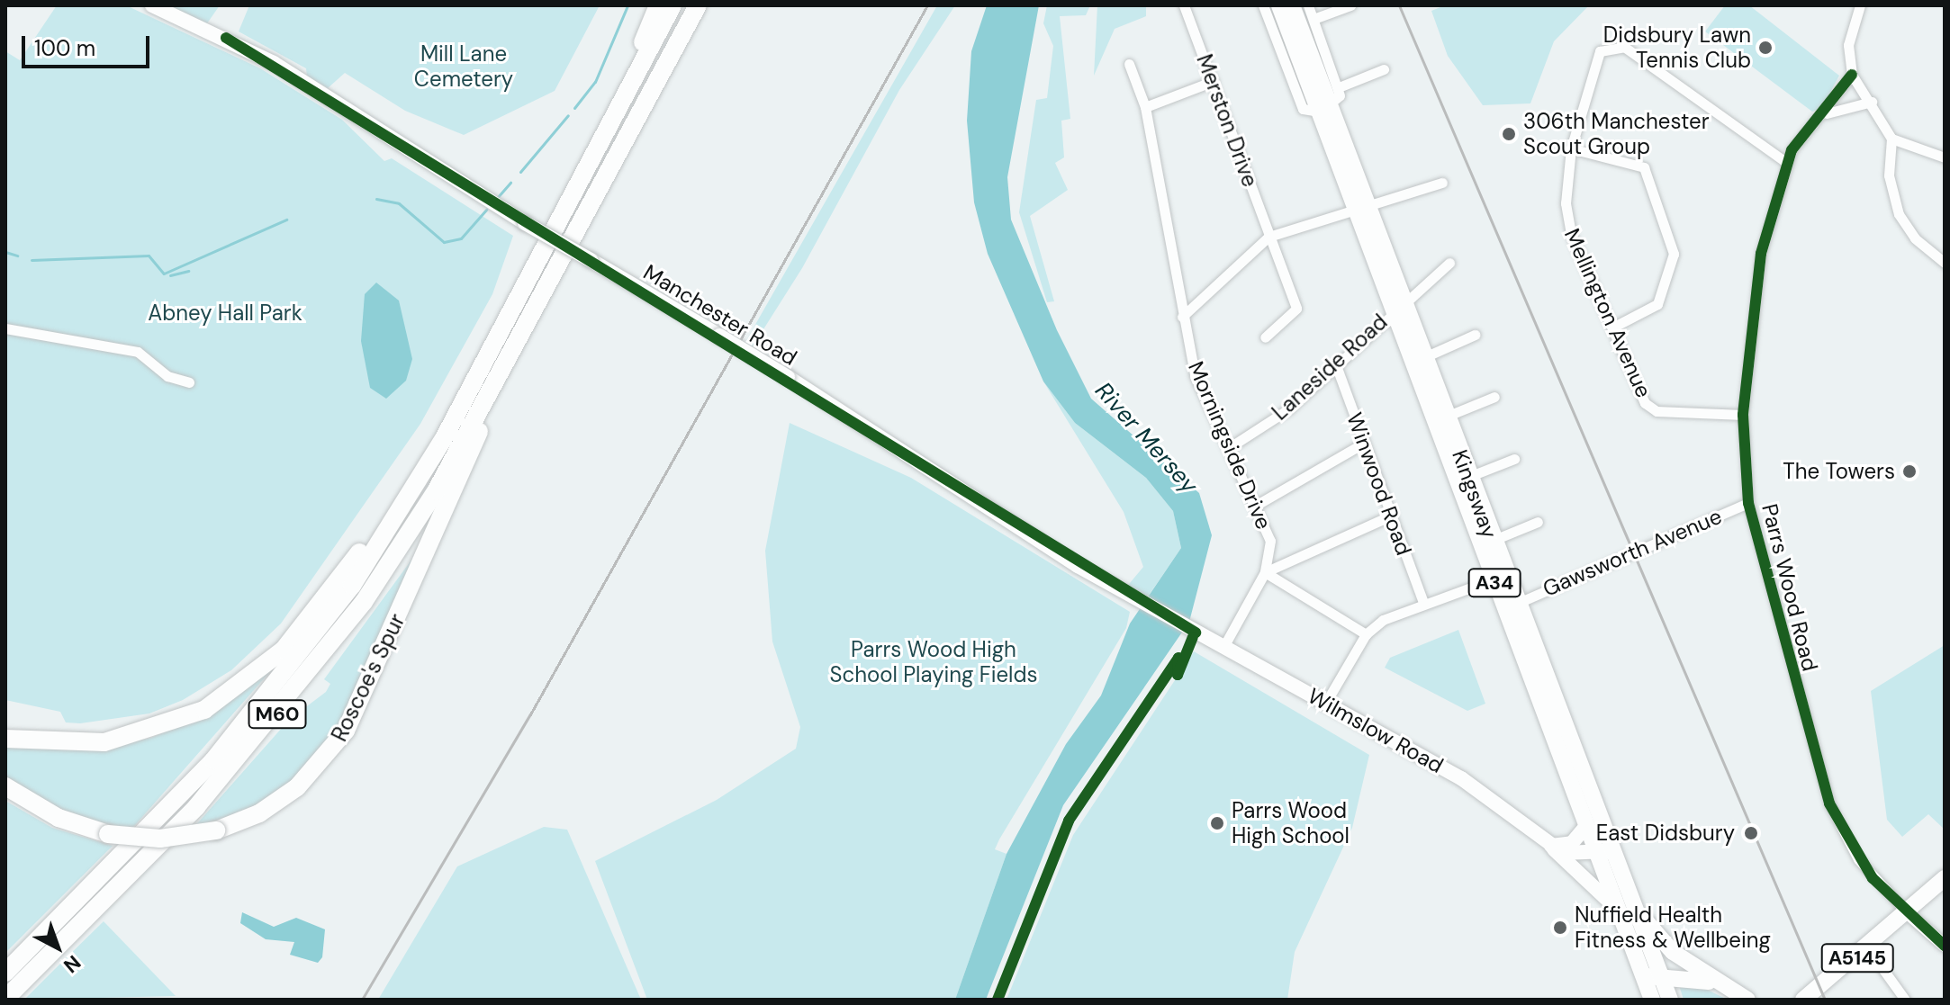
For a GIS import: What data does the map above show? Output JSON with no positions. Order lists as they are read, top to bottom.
{
  "streets": {
    "highway": ["Roscoe's Spur", "M60"],
    "main road": [
      "Manchester Road",
      "Kingsway",
      "A34",
      "Wilmslow Road",
      "A5145"
    ],
    "street": [
      "Merston Drive",
      "Mellington Avenue",
      "Laneside Road",
      "Morningside Drive",
      "Winwood Road",
      "Gawsworth Avenue",
      "Parrs Wood Road"
    ]
  },
  "crossings": [
    ["Mellington Avenue", "Parrs Wood Road"],
    ["Manchester Road", "Wilmslow Road"],
    ["Laneside Road", "Morningside Drive"],
    ["Laneside Road", "Winwood Road"],
    ["Laneside Road", "Kingsway"],
    ["Morningside Drive", "Wilmslow Road"],
    ["Kingsway", "Gawsworth Avenue"],
    ["Kingsway", "Wilmslow Road"],
    ["Gawsworth Avenue", "Parrs Wood Road"],
    ["Parrs Wood Road", "A5145"],
    ["Roscoe's Spur", "M60"]
  ],
  "water": ["River Mersey"],
  "parks": ["Mill Lane Cemetery", "Abney Hall Park", "Parrs Wood High School Playing Fields"],
  "places": [
    "Didsbury Lawn Tennis Club",
    "306th Manchester Scout Group",
    "The Towers",
    "Parrs Wood High School",
    "East Didsbury",
    "Nuffield Health Fitness & Wellbeing"
  ],
  "scale_bar": "100 m",
  "north": "bottom right"
}
